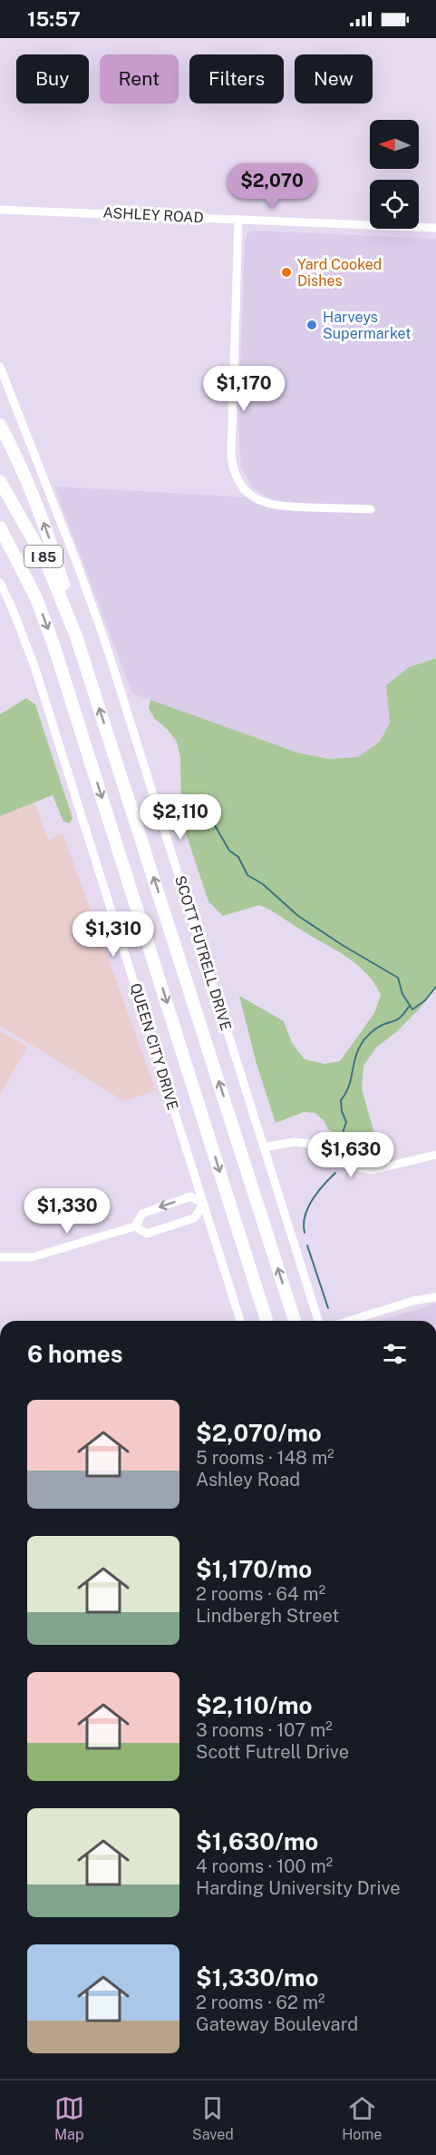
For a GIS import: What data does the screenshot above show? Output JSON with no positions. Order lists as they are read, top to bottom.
{
  "streets": {
    "highway": ["I 85"],
    "street": ["ASHLEY ROAD", "SCOTT FUTRELL DRIVE", "QUEEN CITY DRIVE"]
  },
  "places": ["Yard Cooked Dishes", "Harveys Supermarket"],
  "north": "left",
  "page": {
    "status": "15:57",
    "chip": [
      "Buy",
      "Rent",
      "Filters",
      "New"
    ],
    "price": [
      "$2,070",
      "$1,170",
      "$2,110",
      "$1,310",
      "$1,630",
      "$1,330"
    ],
    "heading": "6 homes",
    "list": [
      {
        "name": "$2,070/mo",
        "note": "5 rooms · 148 m² · Ashley Road"
      },
      {
        "name": "$1,170/mo",
        "note": "2 rooms · 64 m² · Lindbergh Street"
      },
      {
        "name": "$2,110/mo",
        "note": "3 rooms · 107 m² · Scott Futrell Drive"
      },
      {
        "name": "$1,630/mo",
        "note": "4 rooms · 100 m² · Harding University Drive"
      },
      {
        "name": "$1,330/mo",
        "note": "2 rooms · 62 m² · Gateway Boulevard"
      }
    ],
    "tabs": ["Map", "Saved", "Home"]
  }
}
